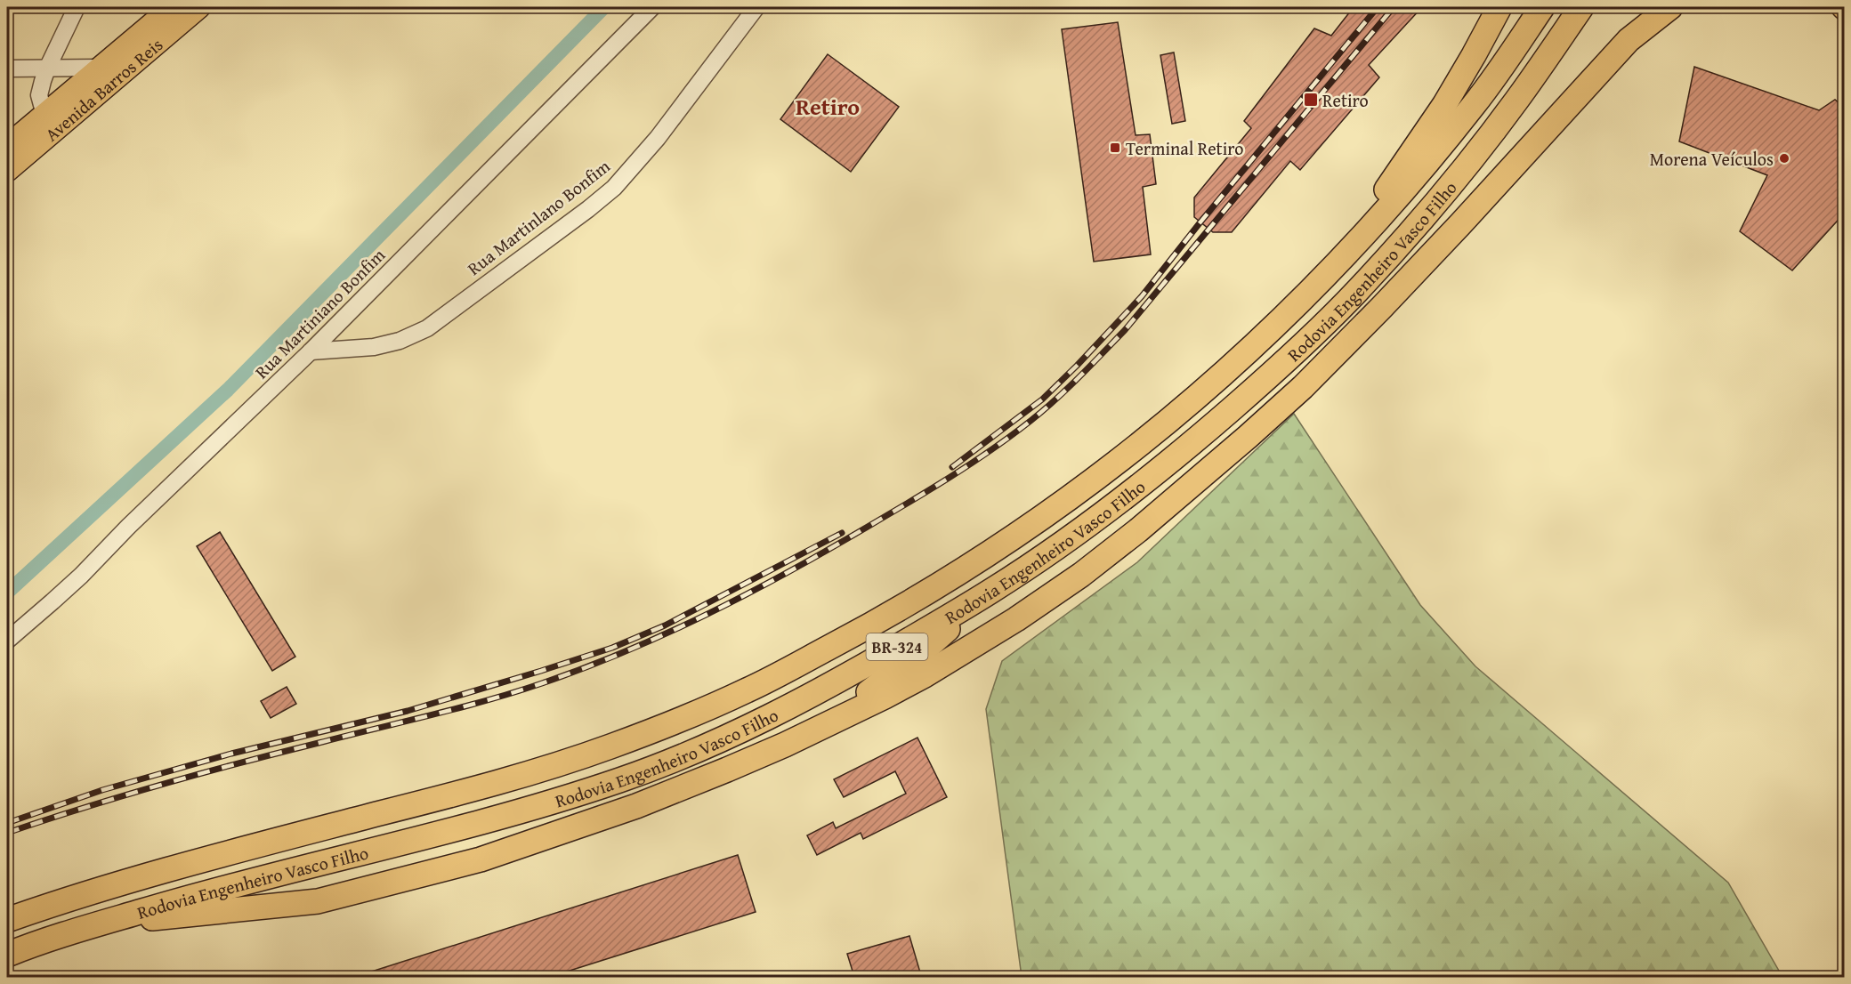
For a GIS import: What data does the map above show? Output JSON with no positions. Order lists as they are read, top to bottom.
{
  "streets": {
    "highway": ["Rodovia Engenheiro Vasco Filho", "BR-324"],
    "main road": ["Avenida Barros Reis"],
    "street": ["Rua Martinlano Bonfim", "Rua Martiniano Bonfim"]
  },
  "crossings": [
    ["Rua Martinlano Bonfim", "Rua Martiniano Bonfim"]
  ],
  "districts": ["Retiro"],
  "places": {
    "transit": ["Retiro", "Terminal Retiro"],
    "other": ["Morena Veículos"]
  }
}
